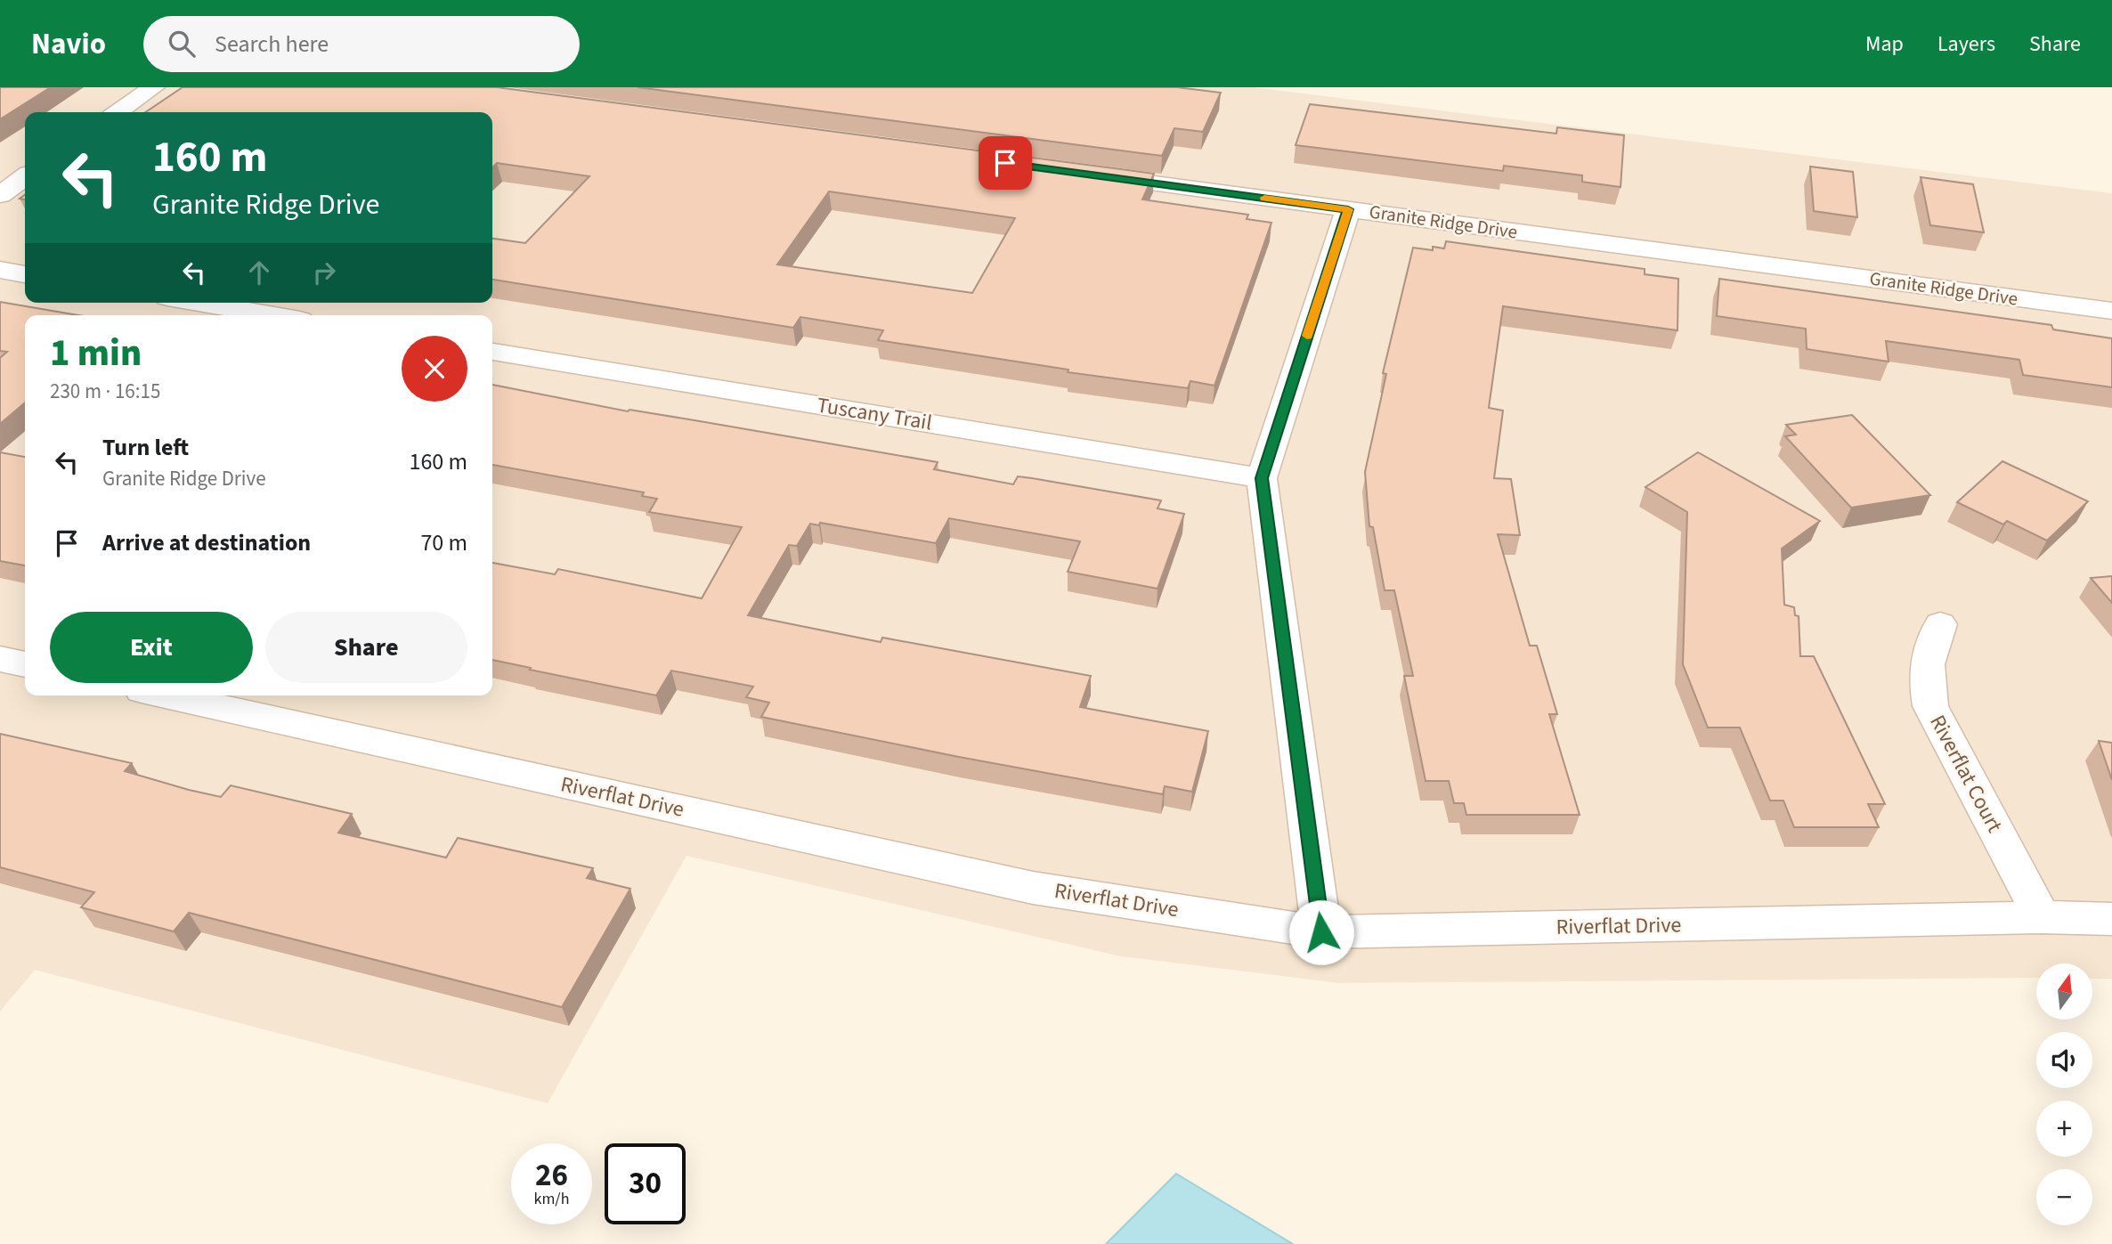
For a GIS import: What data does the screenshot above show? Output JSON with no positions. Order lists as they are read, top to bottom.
{
  "streets": {
    "street": [
      "Granite Ridge Drive",
      "Tuscany Trail",
      "Riverflat Court",
      "Riverflat Drive"
    ]
  },
  "crossings": [
    ["Riverflat Court", "Riverflat Drive"]
  ],
  "north": "top",
  "page": {
    "header": "Navio",
    "search": "Search here",
    "nav": ["Map", "Layers", "Share"],
    "turn": ["160 m", "Granite Ridge Drive"],
    "heading": ["1 min", "230 m · 16:15"],
    "list": [
      {
        "name": "Turn left",
        "note": "Granite Ridge Drive",
        "value": "160 m"
      },
      {
        "name": "Arrive at destination",
        "value": "70 m"
      }
    ],
    "buttons": ["Exit", "Share"],
    "map_buttons": ["+", "−"],
    "speed": "26 km/h",
    "limit": "30"
  }
}
